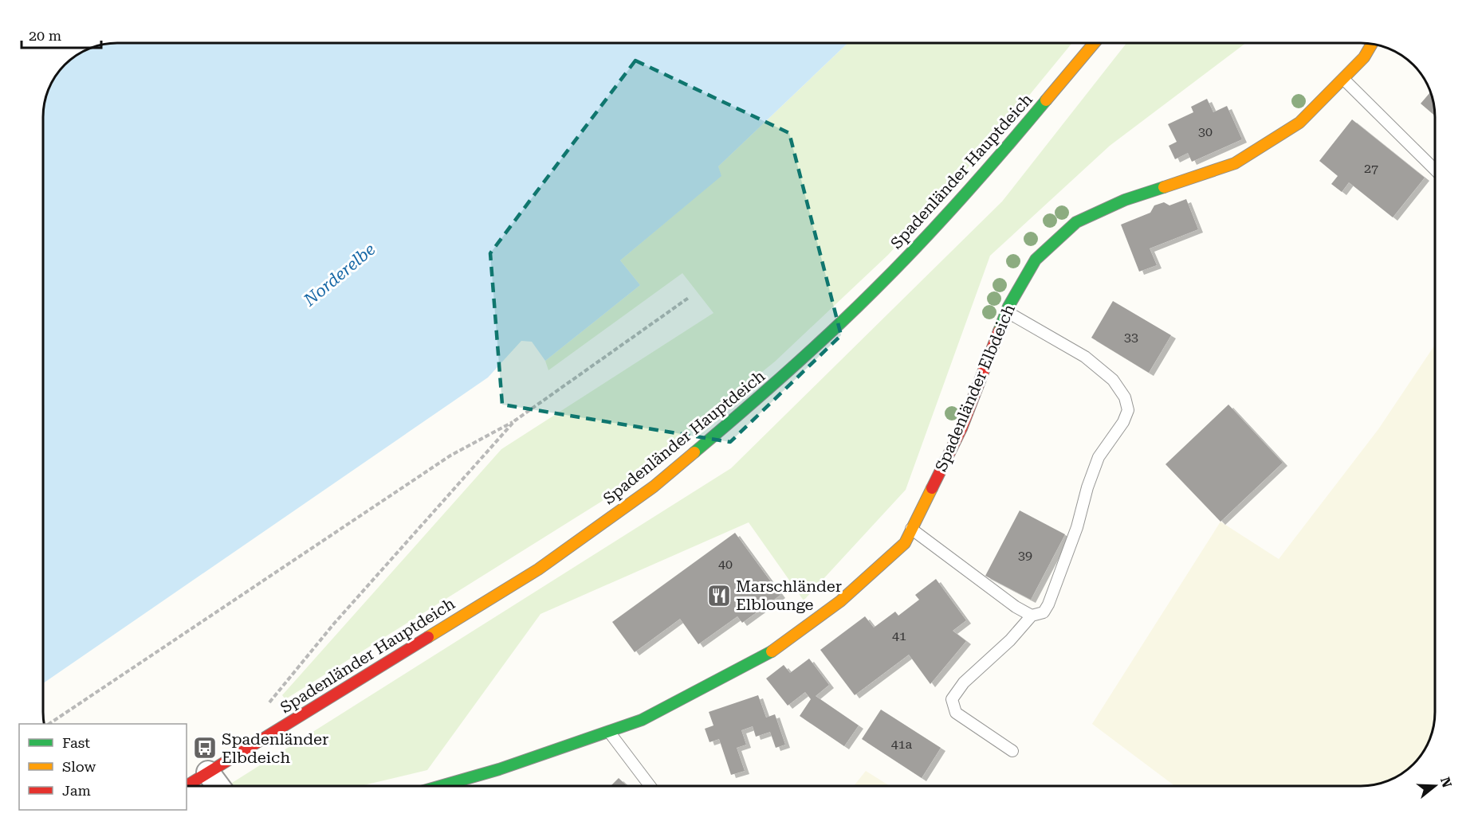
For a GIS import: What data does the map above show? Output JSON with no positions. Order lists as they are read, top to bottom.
{
  "streets": {
    "street": ["Spadenländer Hauptdeich", "Spadenländer Elbdeich"]
  },
  "water": ["Norderelbe"],
  "places": {
    "restaurant": ["Marschländer Elblounge"],
    "bus stop": ["Spadenländer Elbdeich"]
  },
  "house_numbers": [
    "30",
    "27",
    "33",
    "39",
    "40",
    "41",
    "41a"
  ],
  "legend": ["Fast", "Slow", "Jam"],
  "scale_bar": "20 m",
  "north": "right"
}
